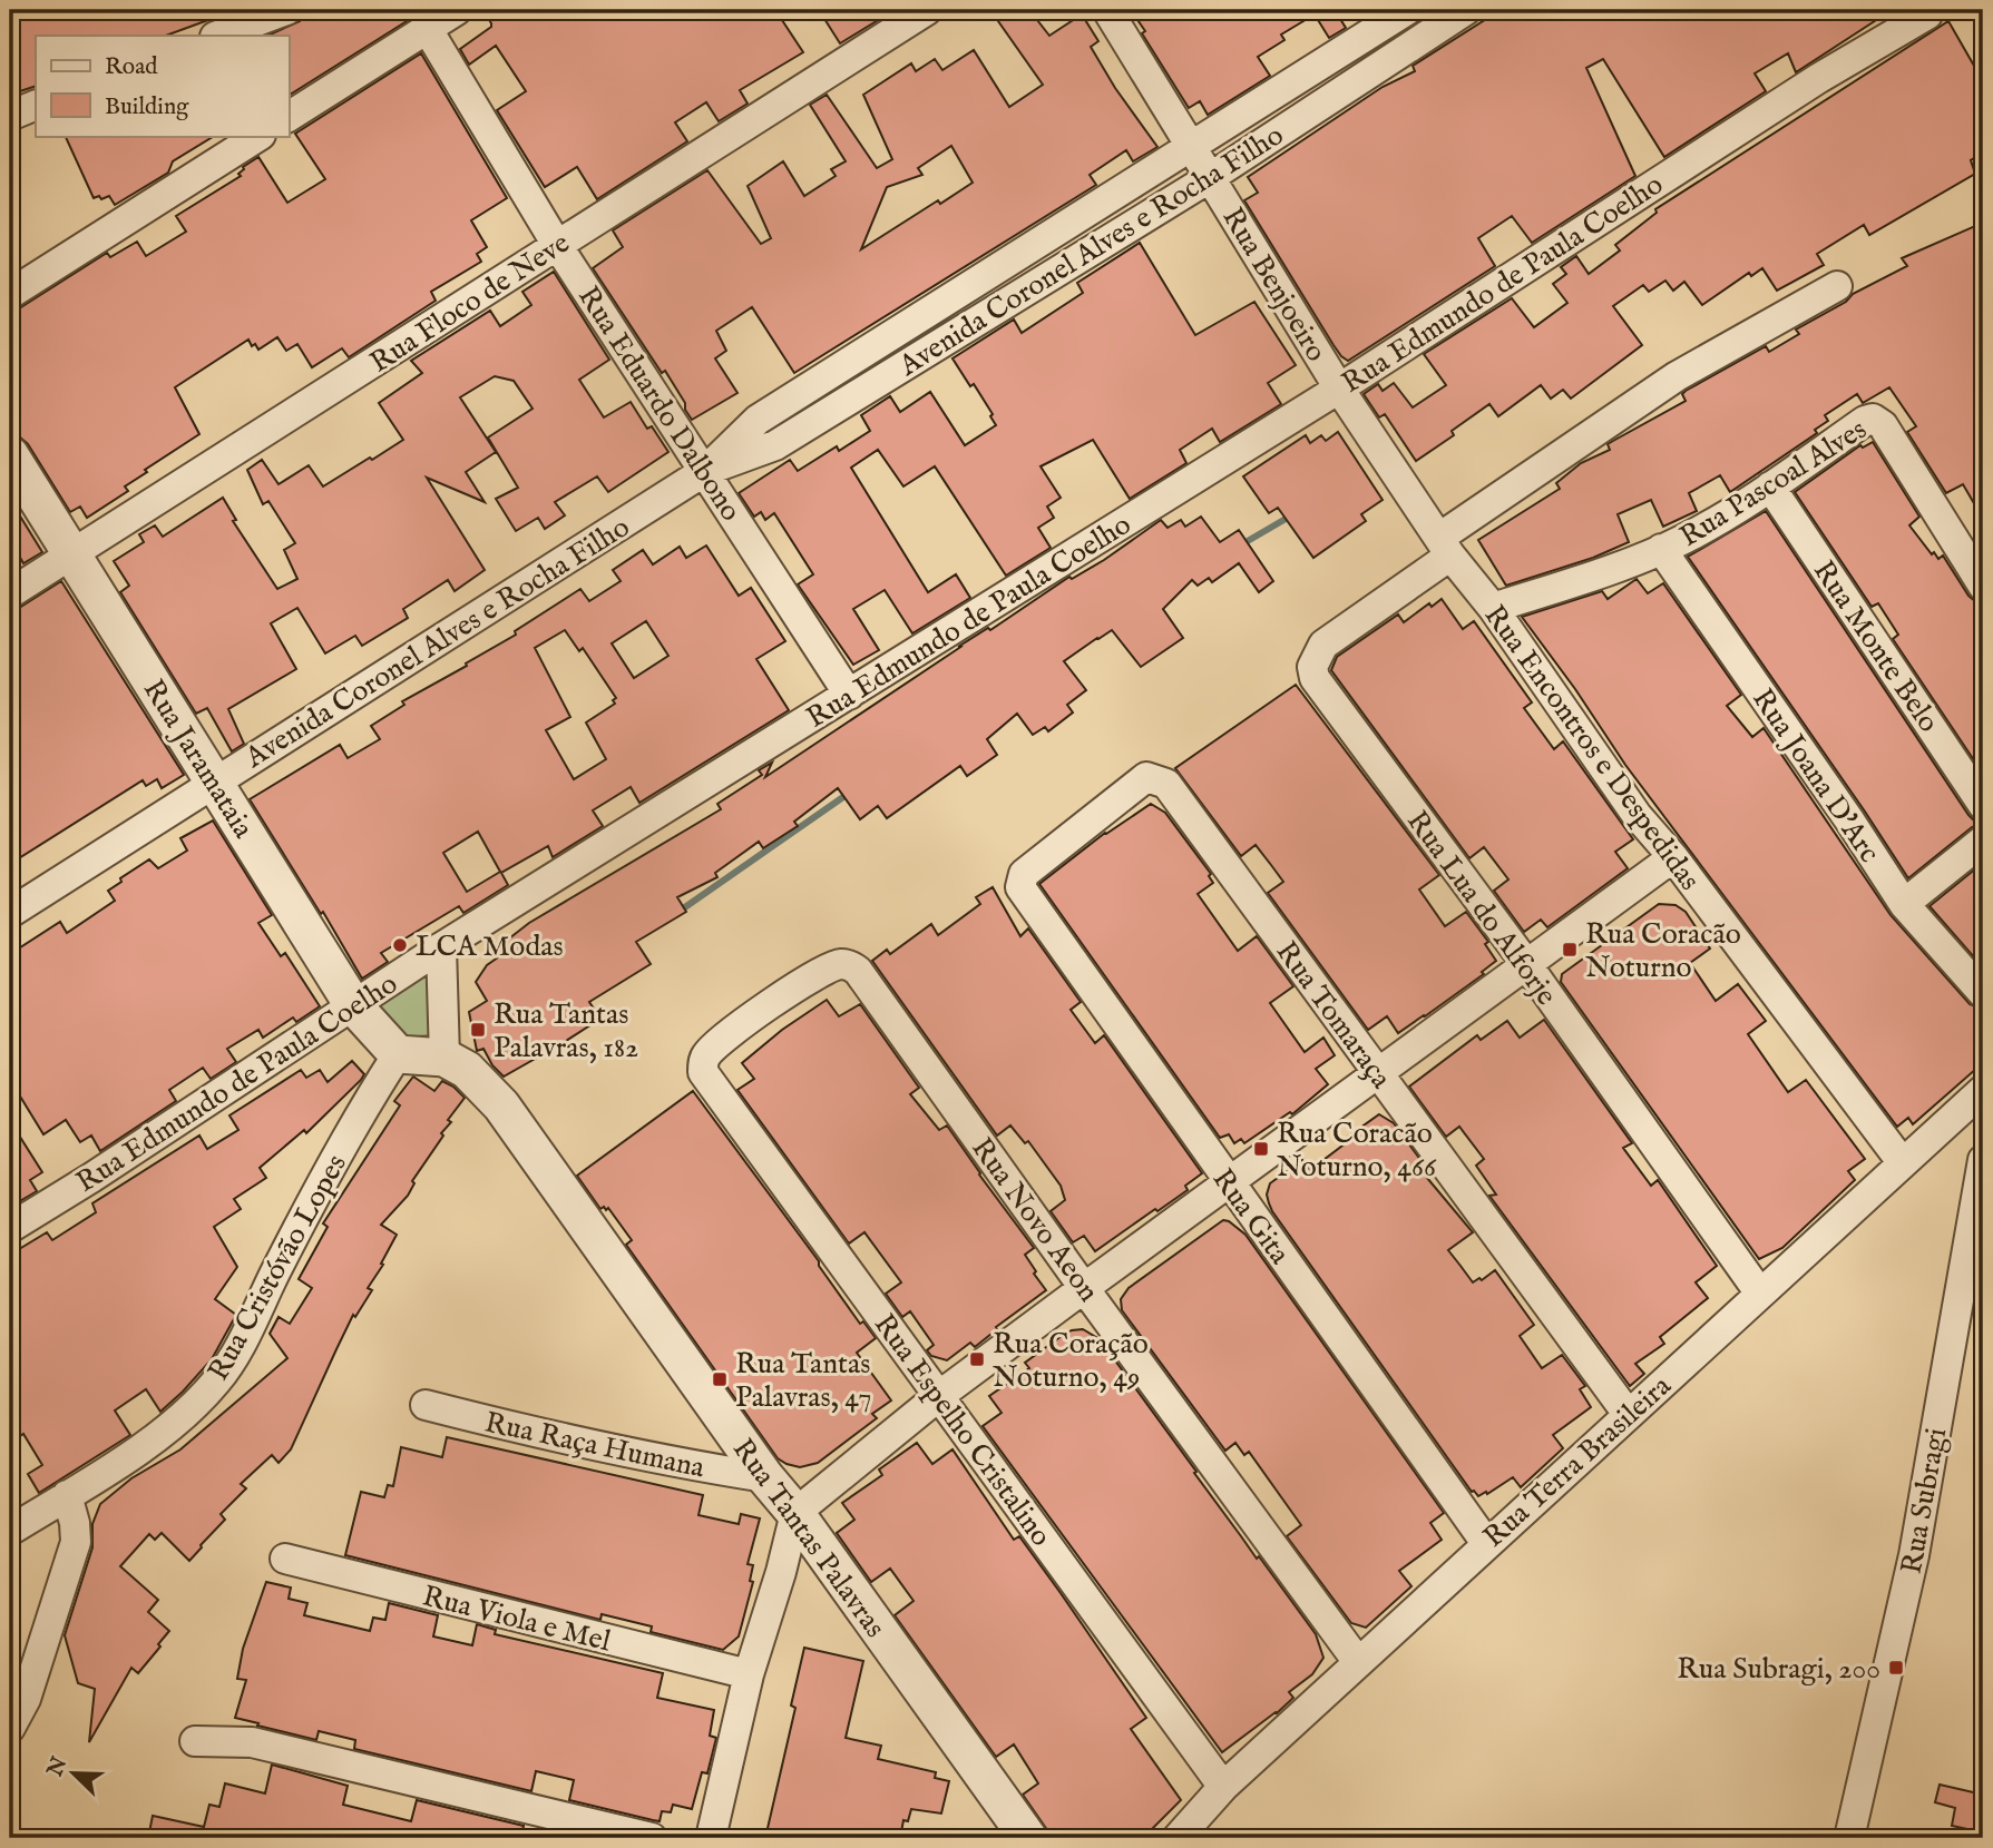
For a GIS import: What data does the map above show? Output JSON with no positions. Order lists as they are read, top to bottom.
{
  "streets": {
    "street": [
      "Avenida Coronel Alves e Rocha Filho",
      "Rua Edmundo de Paula Coelho",
      "Rua Benjoeiro",
      "Rua Floco de Neve",
      "Rua Eduardo Dalbono",
      "Rua Pascoal Alves",
      "Rua Monte Belo",
      "Rua Encontros e Despedidas",
      "Rua Jaramataia",
      "Rua Joana D'Arc",
      "Rua Lua do Alforje",
      "Rua Tomaraça",
      "Rua Gita",
      "Rua Novo Aeon",
      "Rua Cristóvão Lopes",
      "Rua Espelho Cristalino",
      "Rua Raça Humana",
      "Rua Terra Brasileira",
      "Rua Subragi",
      "Rua Tantas Palavras",
      "Rua Viola e Mel"
    ]
  },
  "crossings": [
    ["Avenida Coronel Alves e Rocha Filho", "Rua Benjoeiro"],
    ["Avenida Coronel Alves e Rocha Filho", "Rua Eduardo Dalbono"],
    ["Avenida Coronel Alves e Rocha Filho", "Rua Jaramataia"],
    ["Rua Edmundo de Paula Coelho", "Rua Benjoeiro"],
    ["Rua Edmundo de Paula Coelho", "Rua Eduardo Dalbono"],
    ["Rua Edmundo de Paula Coelho", "Rua Jaramataia"],
    ["Rua Benjoeiro", "Rua Encontros e Despedidas"],
    ["Rua Benjoeiro", "Rua Lua do Alforje"],
    ["Rua Floco de Neve", "Rua Eduardo Dalbono"],
    ["Rua Floco de Neve", "Rua Jaramataia"],
    ["Rua Pascoal Alves", "Rua Monte Belo"],
    ["Rua Pascoal Alves", "Rua Encontros e Despedidas"],
    ["Rua Pascoal Alves", "Rua Joana D'Arc"],
    ["Rua Encontros e Despedidas", "Rua Lua do Alforje"],
    ["Rua Encontros e Despedidas", "Rua Terra Brasileira"],
    ["Rua Jaramataia", "Rua Cristóvão Lopes"],
    ["Rua Lua do Alforje", "Rua Terra Brasileira"],
    ["Rua Tomaraça", "Rua Gita"],
    ["Rua Tomaraça", "Rua Terra Brasileira"],
    ["Rua Gita", "Rua Terra Brasileira"],
    ["Rua Novo Aeon", "Rua Espelho Cristalino"],
    ["Rua Novo Aeon", "Rua Terra Brasileira"],
    ["Rua Espelho Cristalino", "Rua Terra Brasileira"],
    ["Rua Raça Humana", "Rua Tantas Palavras"]
  ],
  "places": {
    "other": ["LCA Modas"],
    "transit": [
      "Rua Coracão Noturno",
      "Rua Tantas Palavras, 182",
      "Rua Coracão Noturno, 466",
      "Rua Coração Noturno, 49",
      "Rua Tantas Palavras, 47",
      "Rua Subragi, 200"
    ]
  },
  "legend": ["Road", "Building"],
  "north": "top left"
}
